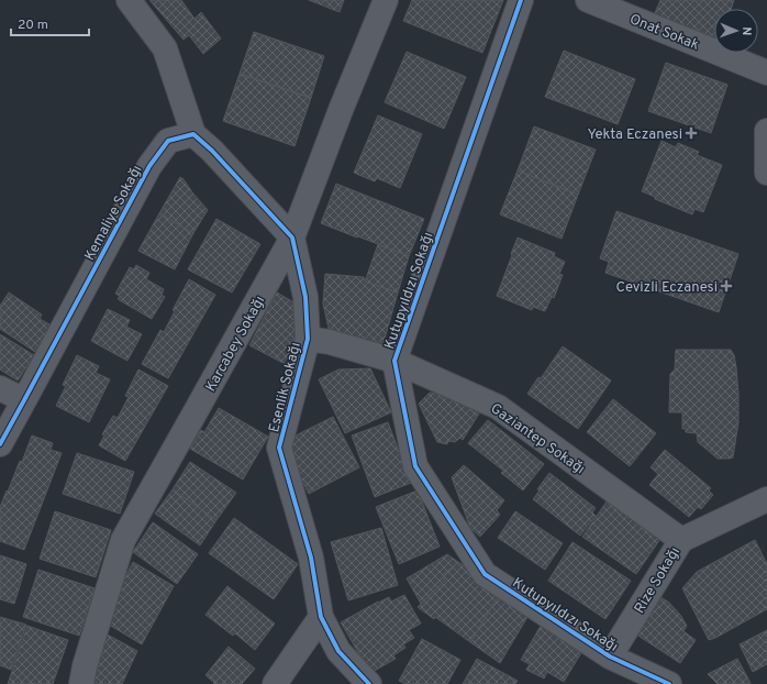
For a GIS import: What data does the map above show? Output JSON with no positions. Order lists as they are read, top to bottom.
{
  "streets": {
    "street": [
      "Onat Sokak",
      "Kemaliye Sokağı",
      "Kutupyıldızı Sokağı",
      "Karcabey Sokağı",
      "Esenlik Sokağı",
      "Gaziantep Sokağı",
      "Rize Sokağı"
    ]
  },
  "crossings": [
    ["Kutupyıldızı Sokağı", "Gaziantep Sokağı"],
    ["Kutupyıldızı Sokağı", "Rize Sokağı"],
    ["Karcabey Sokağı", "Esenlik Sokağı"],
    ["Esenlik Sokağı", "Gaziantep Sokağı"],
    ["Gaziantep Sokağı", "Rize Sokağı"]
  ],
  "places": {
    "health": ["Yekta Eczanesi", "Cevizli Eczanesi"]
  },
  "scale_bar": "20 m",
  "north": "right"
}
